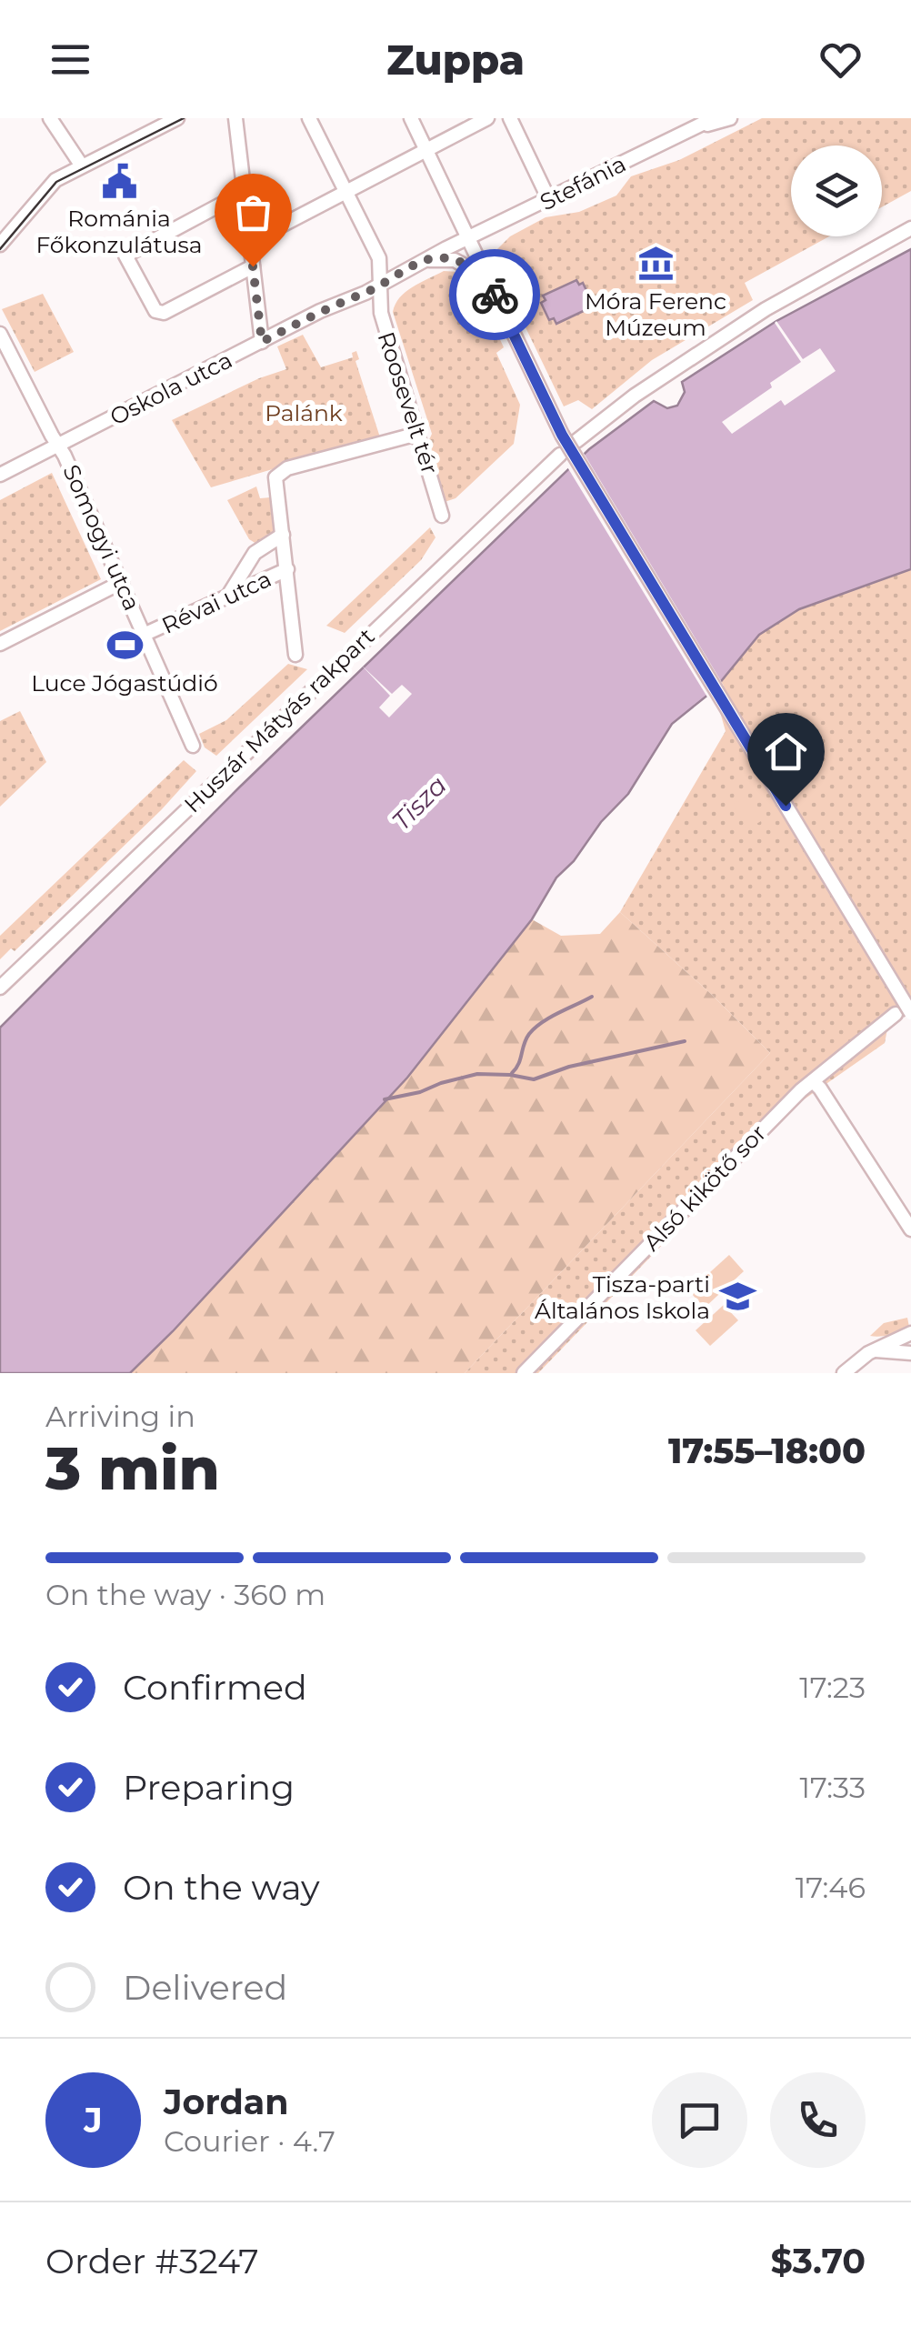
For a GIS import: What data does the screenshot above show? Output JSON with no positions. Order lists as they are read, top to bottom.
{
  "streets": {
    "street": [
      "Stefánia",
      "Oskola utca",
      "Roosevelt tér",
      "Somogyi utca",
      "Révai utca",
      "Huszár Mátyás rakpart",
      "Alsó kikötő sor"
    ]
  },
  "crossings": [
    ["Oskola utca", "Roosevelt tér"],
    ["Oskola utca", "Somogyi utca"],
    ["Somogyi utca", "Révai utca"]
  ],
  "water": ["Tisza"],
  "parks": ["Palánk"],
  "places": {
    "public building": ["Románia Főkonzulátusa"],
    "museum": ["Móra Ferenc Múzeum"],
    "sports": ["Luce Jógastúdió"],
    "school or university": ["Tisza-parti Általános Iskola"]
  },
  "page": {
    "header": "Zuppa",
    "heading": ["3 min", "Arriving in", "17:55–18:00"],
    "panel": [
      "Jordan",
      "Courier · 4.7",
      "Order #3247",
      "$3.70"
    ],
    "bar": "On the way · 360 m",
    "list": [
      ["Confirmed", "17:23"],
      ["Preparing", "17:33"],
      ["On the way", "17:46"],
      "Delivered"
    ],
    "round": "J"
  }
}
